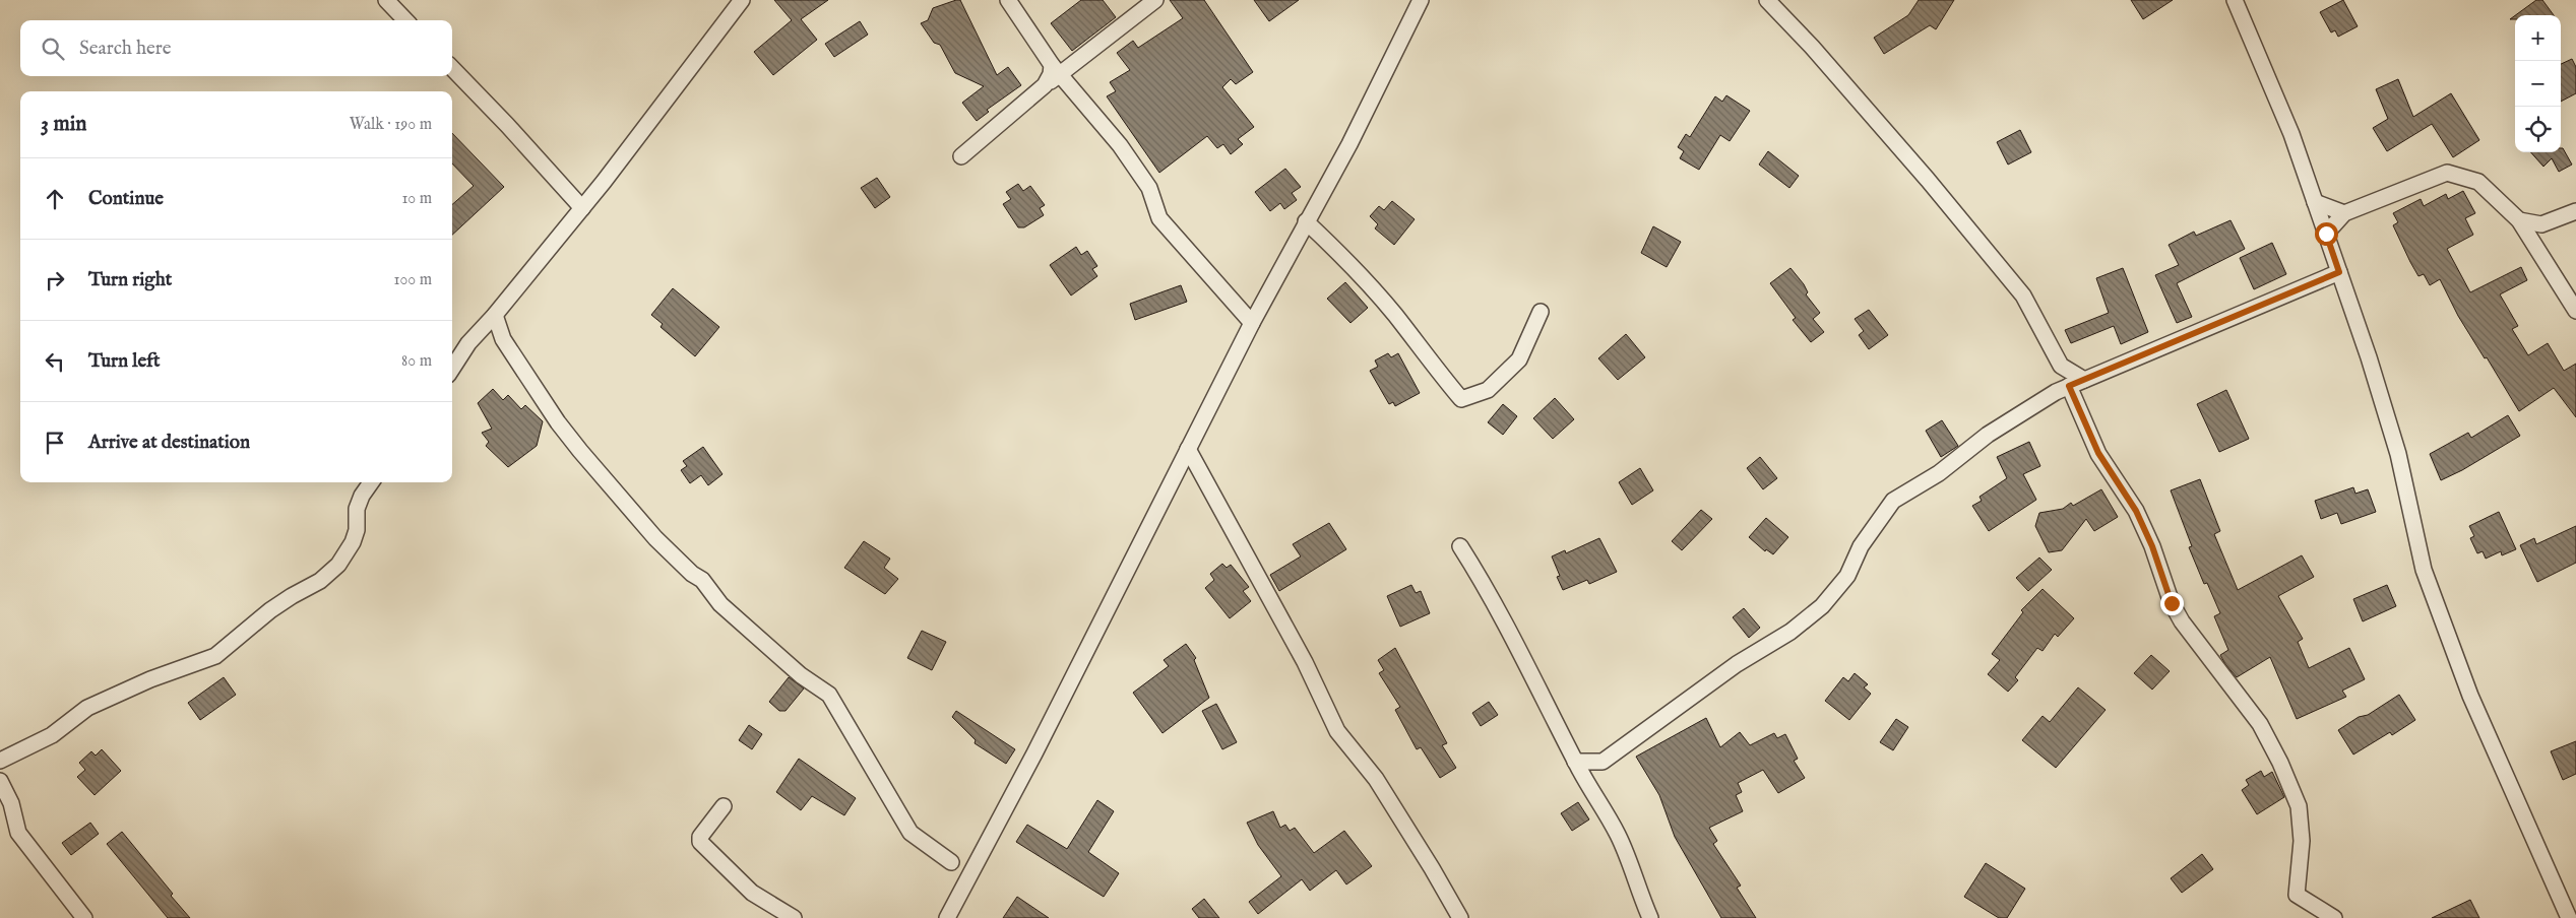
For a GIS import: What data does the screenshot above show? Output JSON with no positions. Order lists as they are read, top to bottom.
{
  "page": {
    "map_buttons": ["+", "−"],
    "search": "Search here",
    "heading": ["3 min", "Walk · 190 m"],
    "list": [
      ["Continue", "10 m"],
      ["Turn right", "100 m"],
      ["Turn left", "80 m"],
      "Arrive at destination"
    ]
  }
}
